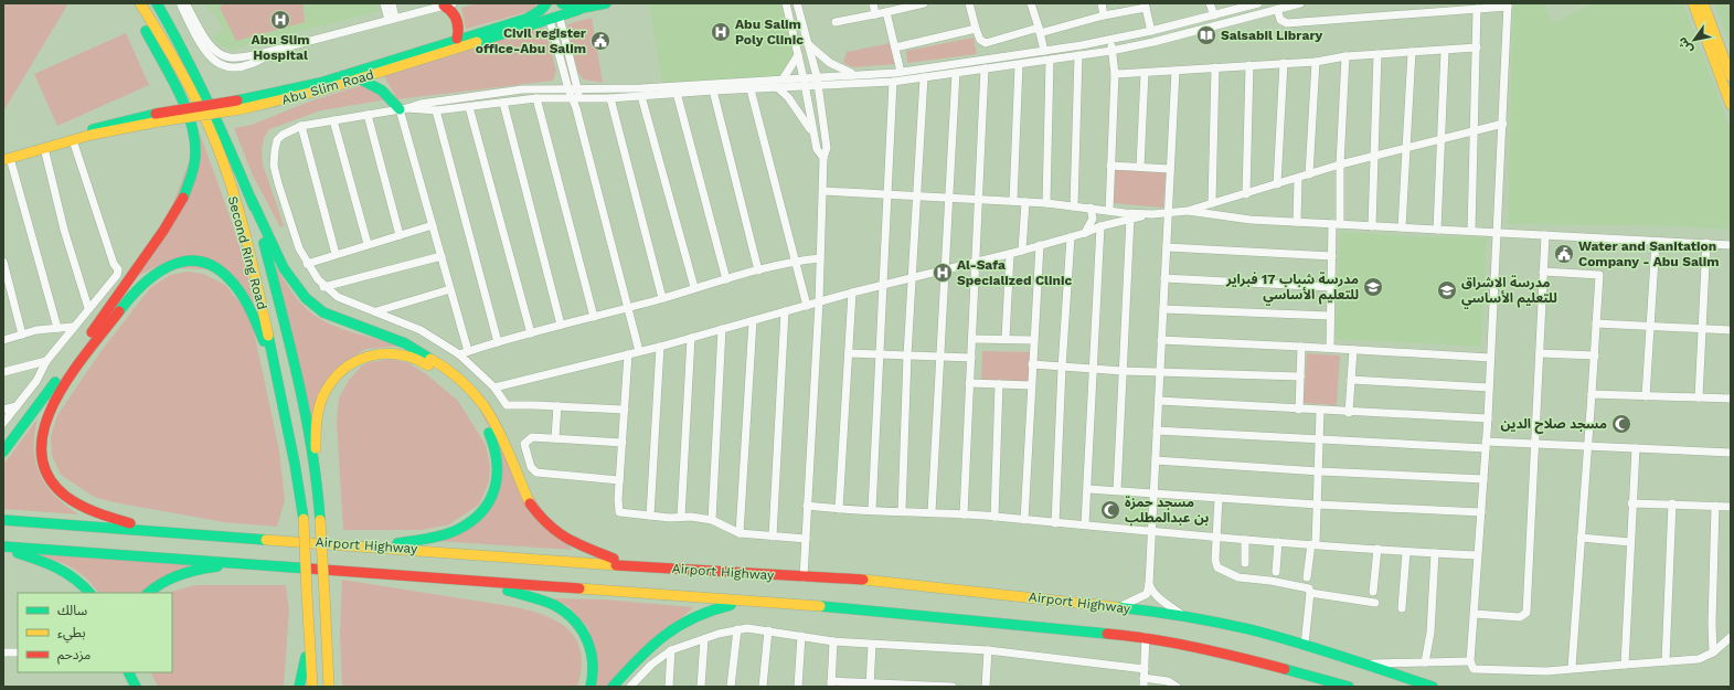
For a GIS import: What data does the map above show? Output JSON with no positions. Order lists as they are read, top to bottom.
{
  "streets": {
    "main road": ["Abu Slim Road", "Second Ring Road", "Airport Highway"]
  },
  "places": {
    "hospital": ["Abu Slim Hospital", "Abu Salim Poly Clinic", "Al-Safa Specialized Clinic"],
    "library": ["Salsabil Library"],
    "public building": ["Civil register office-Abu Salim", "Water and Sanitation Company - Abu Salim"],
    "school or university": ["مدرسة شباب 17 فبراير للتعليم الأساسي", "مدرسة الاشراق للتعليم الأساسي"],
    "mosque": ["مسجد صلاح الدين", "مسجد حمزة بن عبدالمطلب"]
  },
  "legend": ["سالك", "بطيء", "مزدحم"],
  "north": "bottom left"
}
